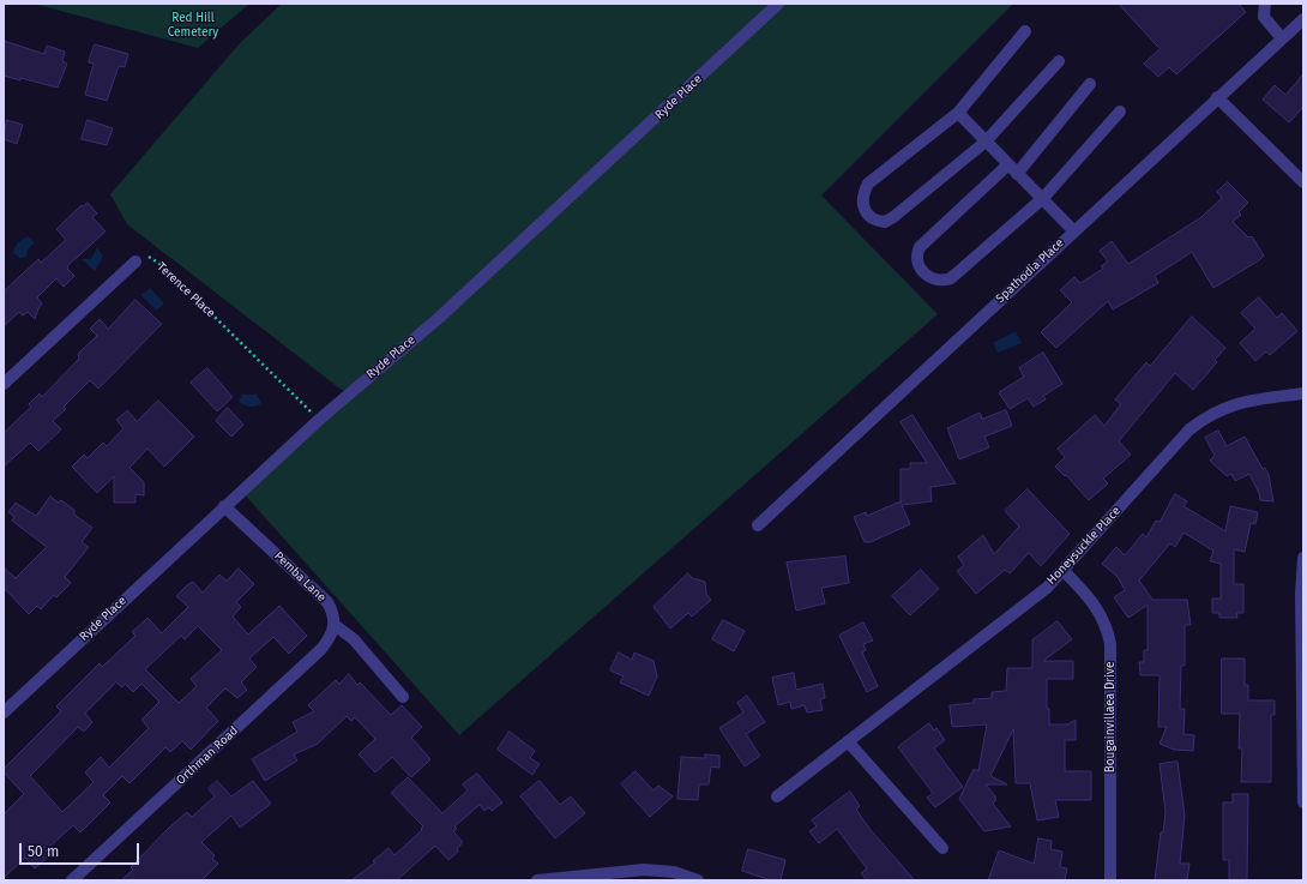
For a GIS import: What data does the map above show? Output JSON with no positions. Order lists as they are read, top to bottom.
{
  "streets": {
    "street": [
      "Ryde Place",
      "Spathodia Place",
      "Honeysuckle Place",
      "Pemba Lane",
      "Bougainvillaea Drive",
      "Orthman Road"
    ],
    "path": ["Terence Place"]
  },
  "crossings": [
    ["Ryde Place", "Terence Place"],
    ["Ryde Place", "Pemba Lane"],
    ["Honeysuckle Place", "Bougainvillaea Drive"],
    ["Pemba Lane", "Orthman Road"]
  ],
  "parks": ["Red Hill Cemetery"],
  "scale_bar": "50 m"
}
